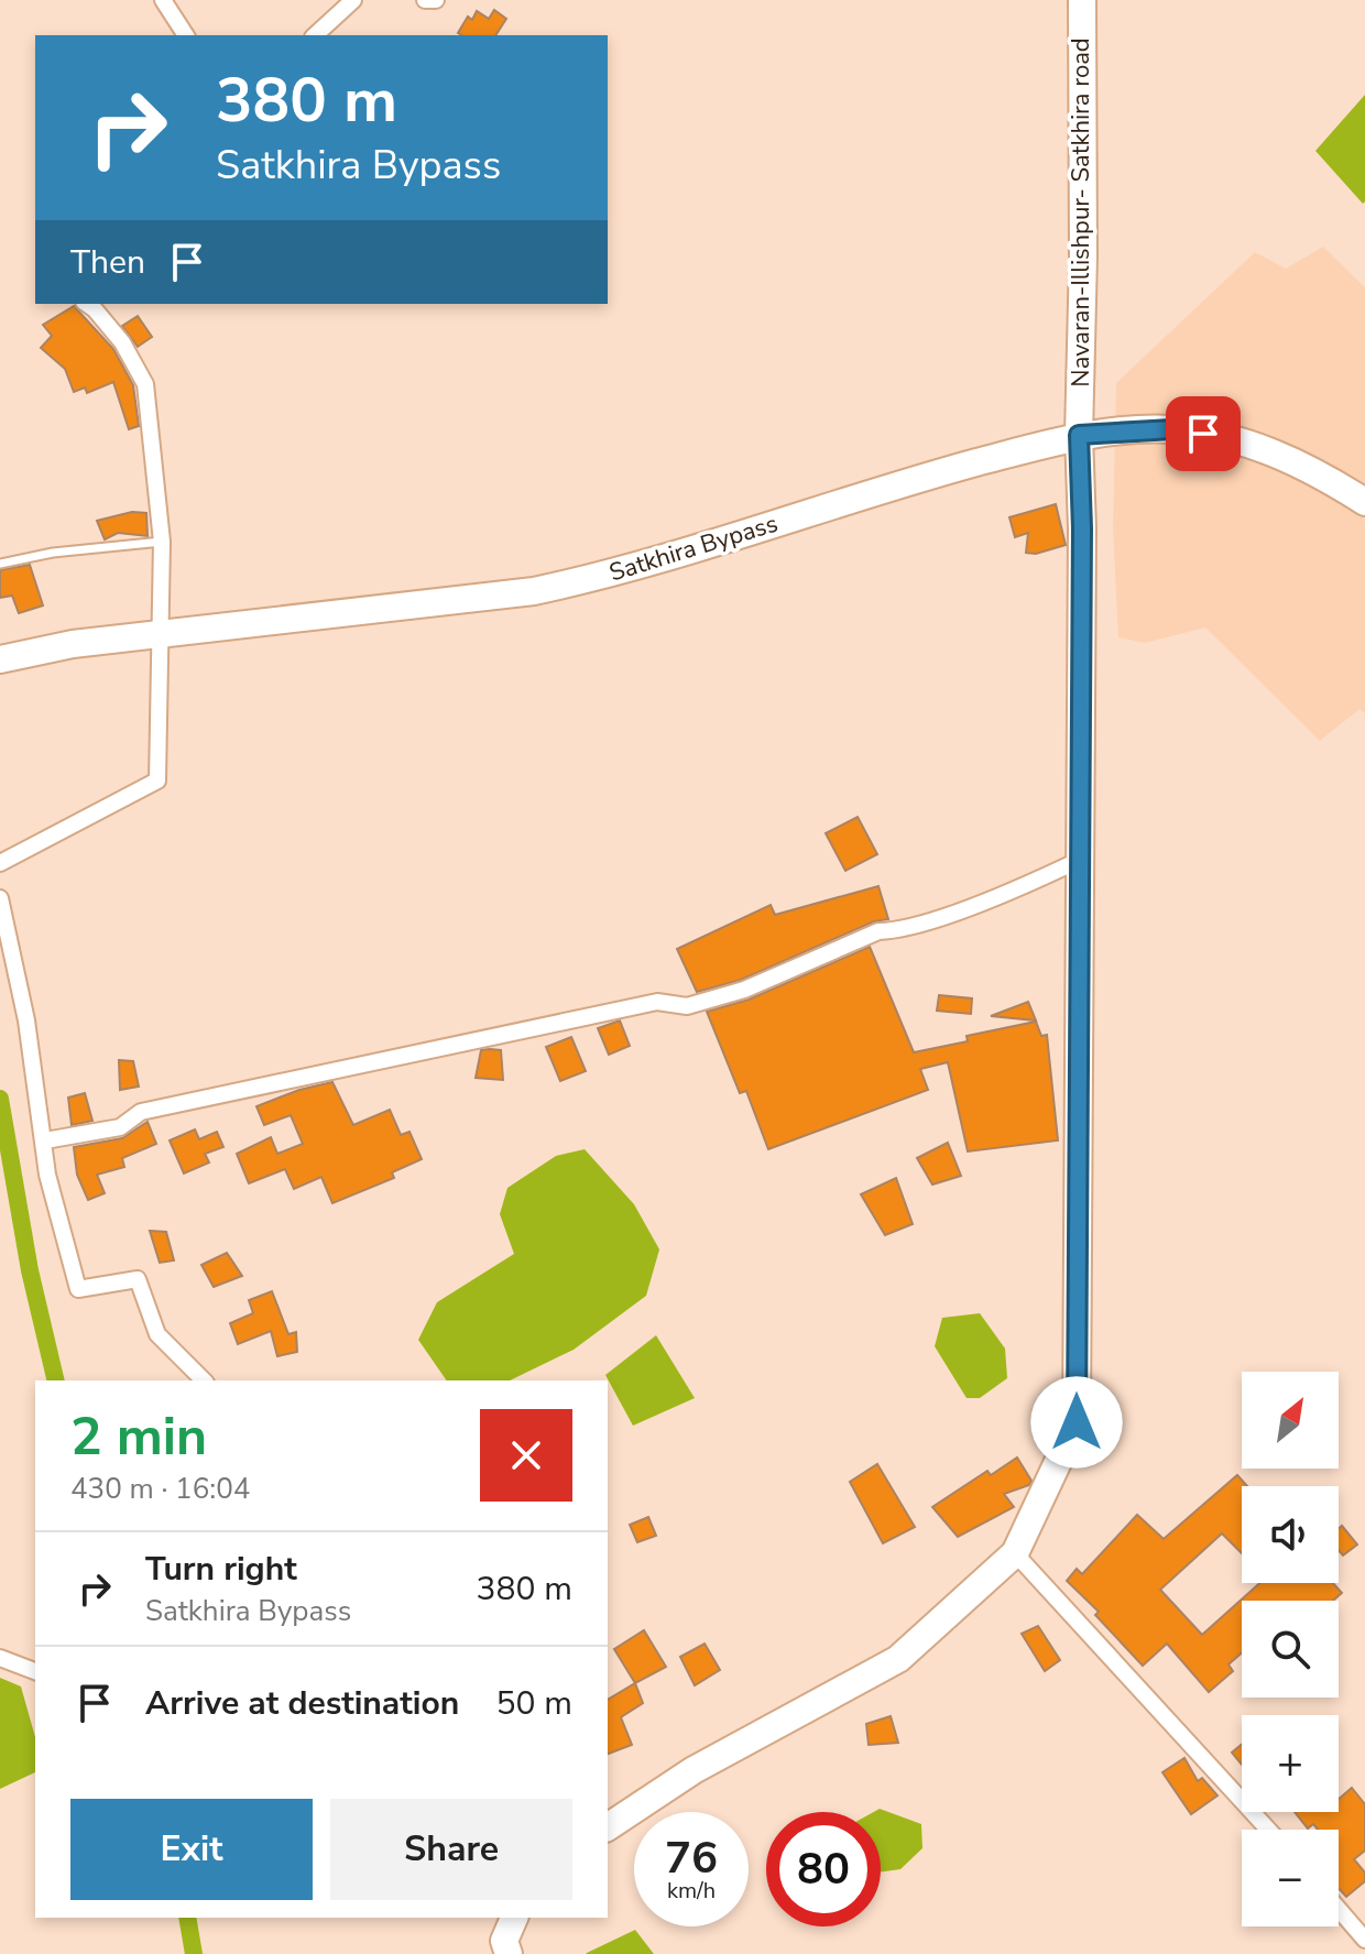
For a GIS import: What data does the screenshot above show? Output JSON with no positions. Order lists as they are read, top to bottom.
{
  "streets": {
    "highway": ["Navaran-Illishpur- Satkhira road", "Satkhira Bypass"]
  },
  "crossings": [
    ["Navaran-Illishpur- Satkhira road", "Satkhira Bypass"]
  ],
  "north": "top right",
  "page": {
    "turn": ["380 m", "Satkhira Bypass"],
    "then": "Then",
    "map_buttons": ["+", "−"],
    "heading": ["2 min", "430 m · 16:04"],
    "list": [
      {
        "name": "Turn right",
        "note": "Satkhira Bypass",
        "value": "380 m"
      },
      {
        "name": "Arrive at destination",
        "value": "50 m"
      }
    ],
    "buttons": ["Exit", "Share"],
    "speed": "76 km/h",
    "limit": "80"
  }
}
